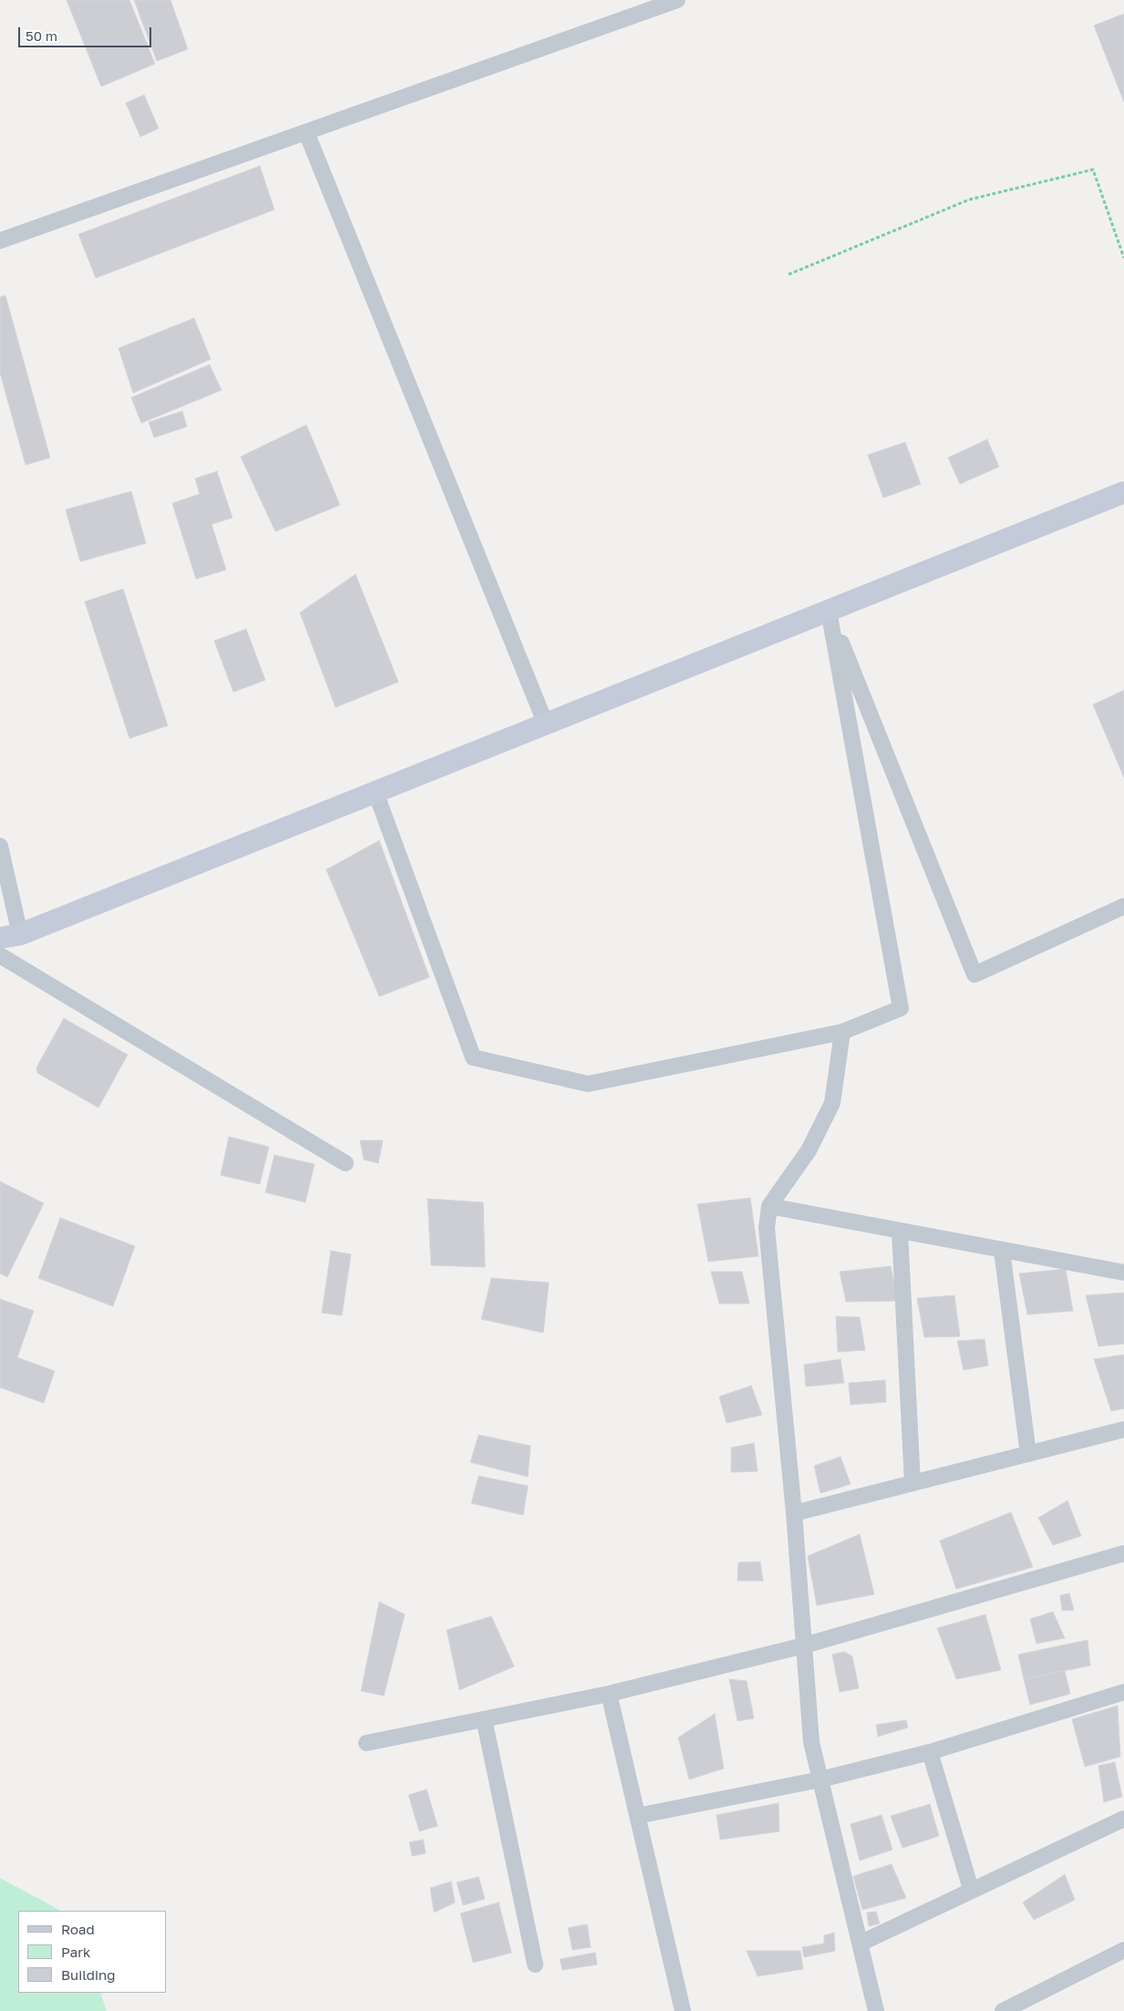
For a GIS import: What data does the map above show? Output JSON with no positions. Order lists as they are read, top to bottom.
{
  "legend": ["Road", "Park", "Building"],
  "scale_bar": "50 m"
}
